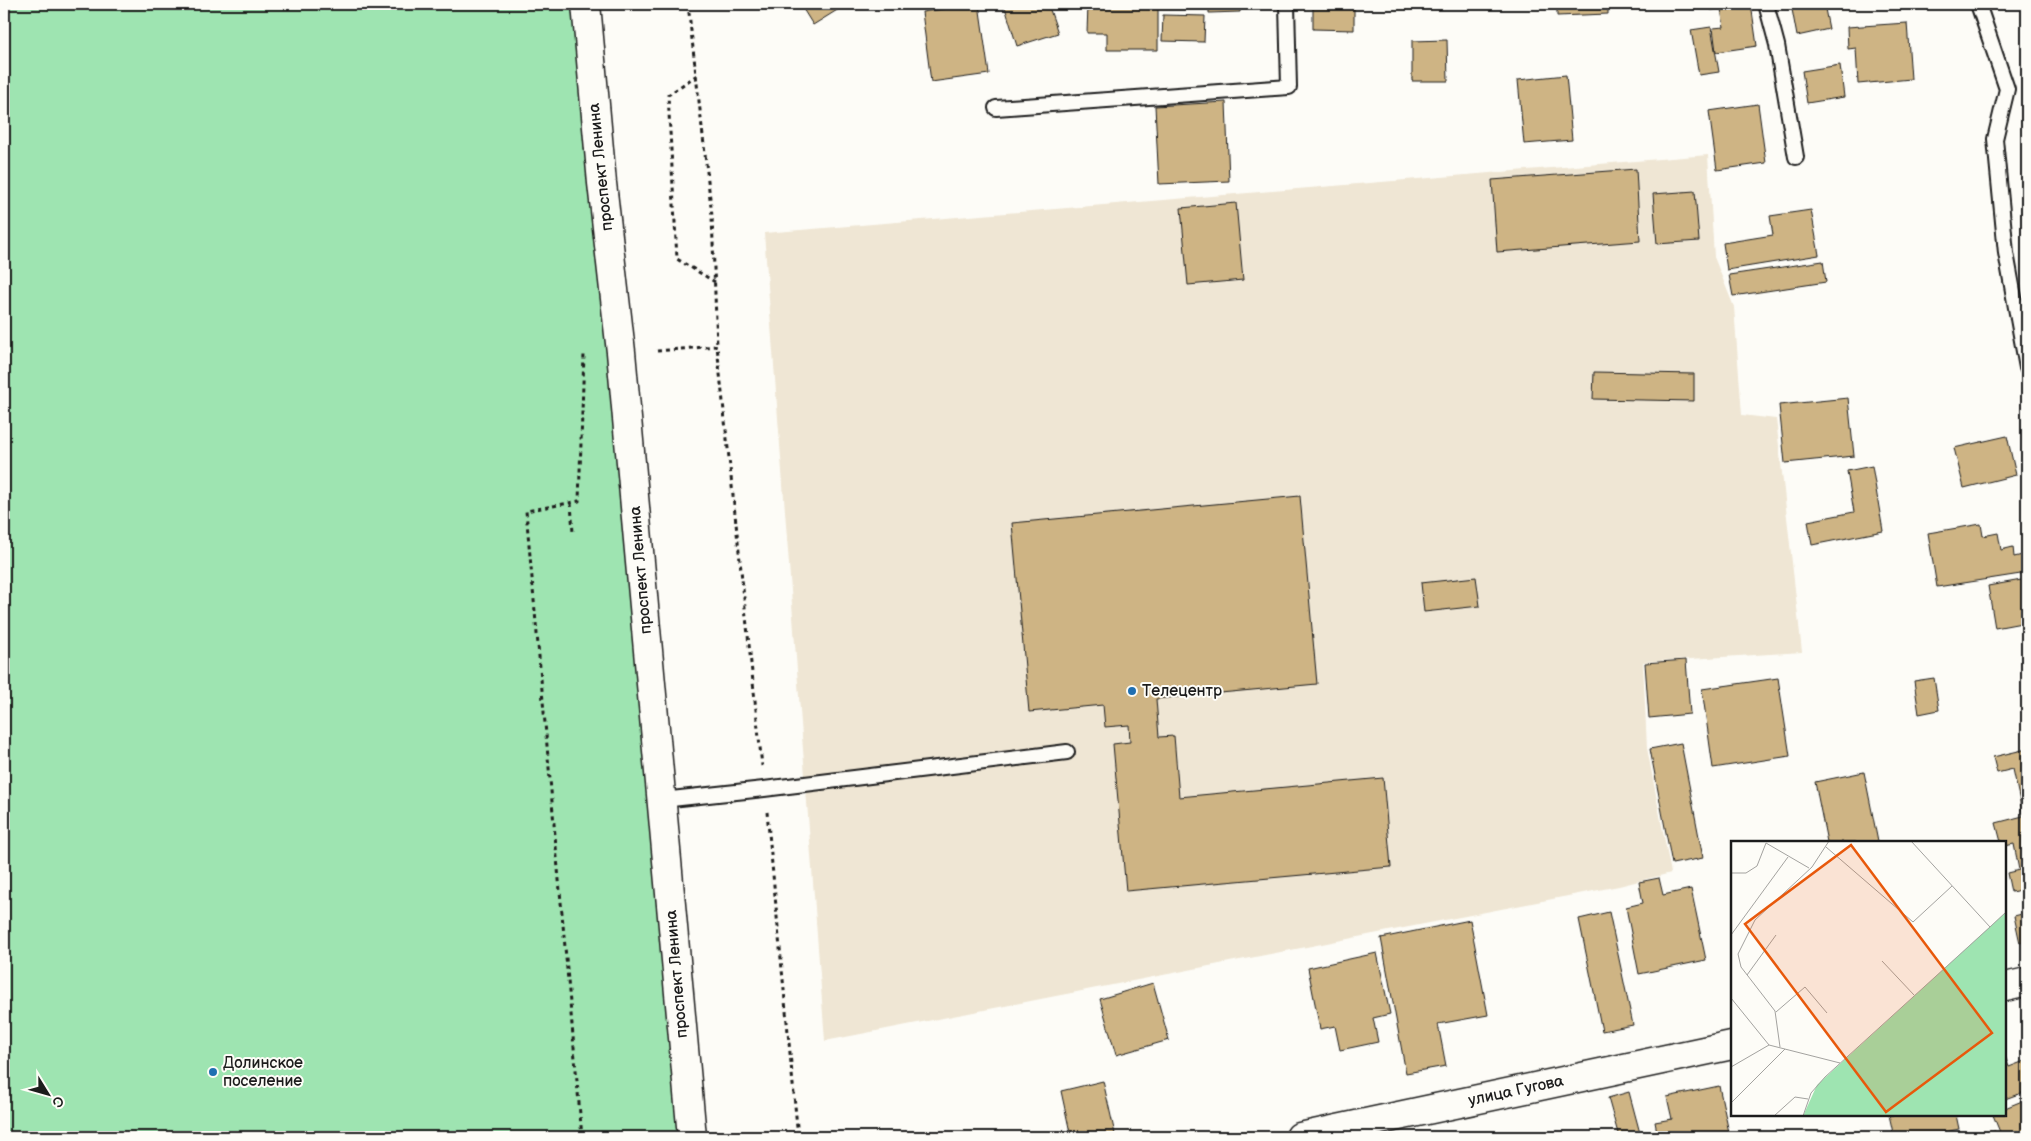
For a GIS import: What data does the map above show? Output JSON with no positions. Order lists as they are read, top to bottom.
{
  "streets": {
    "street": ["проспект Ленина", "улица Гугова"]
  },
  "places": ["Телецентр", "Долинское поселение"],
  "north": "bottom right"
}
